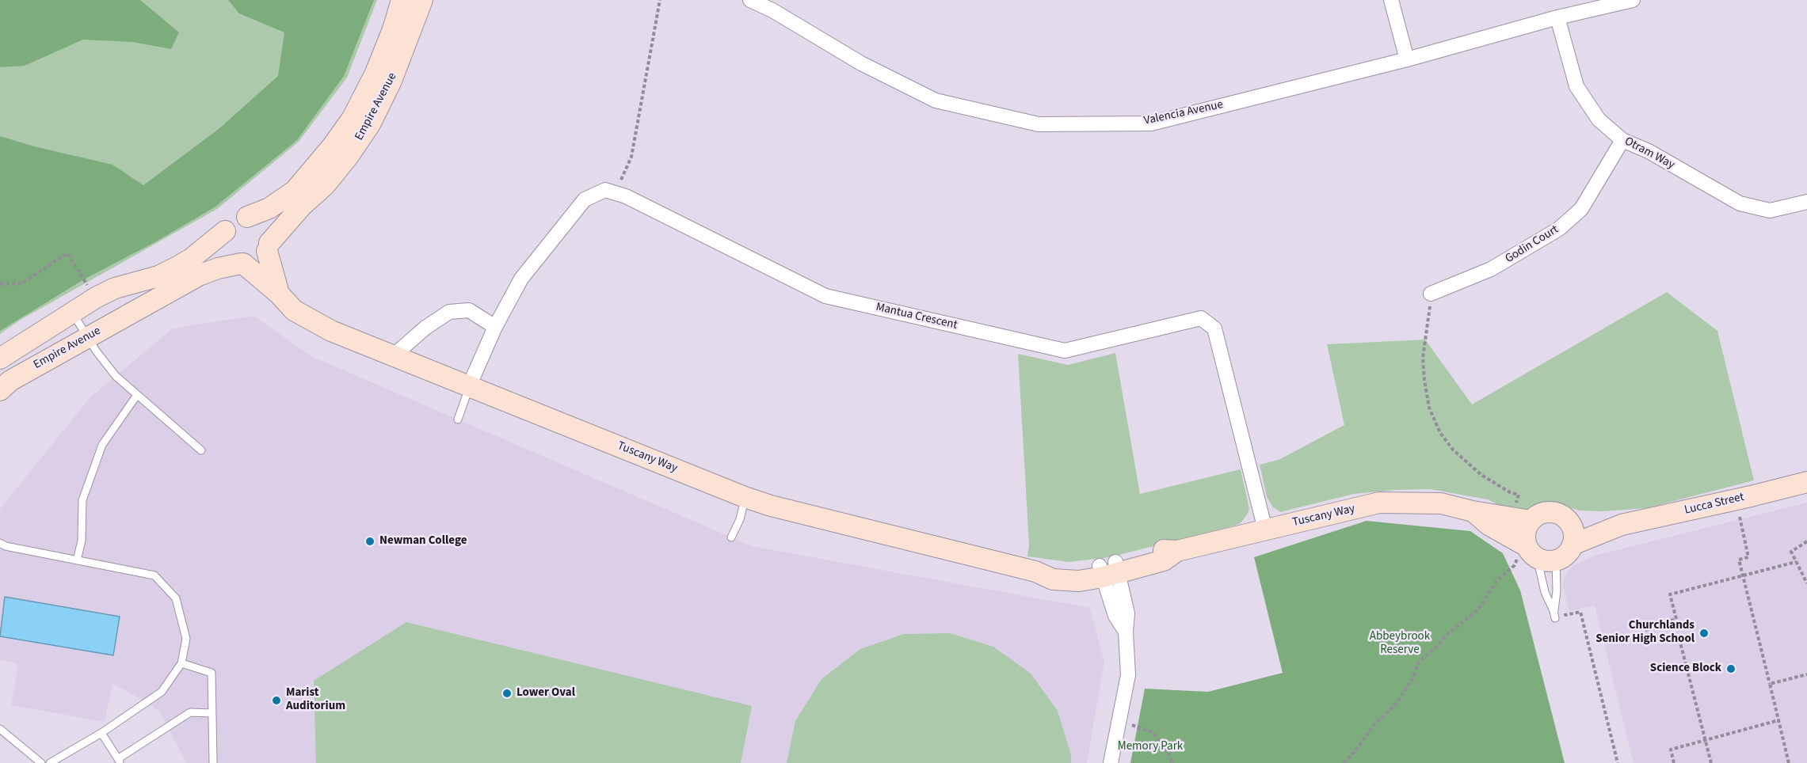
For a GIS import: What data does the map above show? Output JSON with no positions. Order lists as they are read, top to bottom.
{
  "streets": {
    "street": [
      "Empire Avenue",
      "Valencia Avenue",
      "Otram Way",
      "Godin Court",
      "Mantua Crescent",
      "Tuscany Way",
      "Lucca Street"
    ]
  },
  "crossings": [
    ["Empire Avenue", "Tuscany Way"],
    ["Valencia Avenue", "Otram Way"],
    ["Otram Way", "Godin Court"],
    ["Mantua Crescent", "Tuscany Way"],
    ["Tuscany Way", "Lucca Street"]
  ],
  "parks": ["Abbeybrook Reserve", "Memory Park"],
  "places": [
    "Newman College",
    "Churchlands Senior High School",
    "Science Block",
    "Lower Oval",
    "Marist Auditorium"
  ]
}
